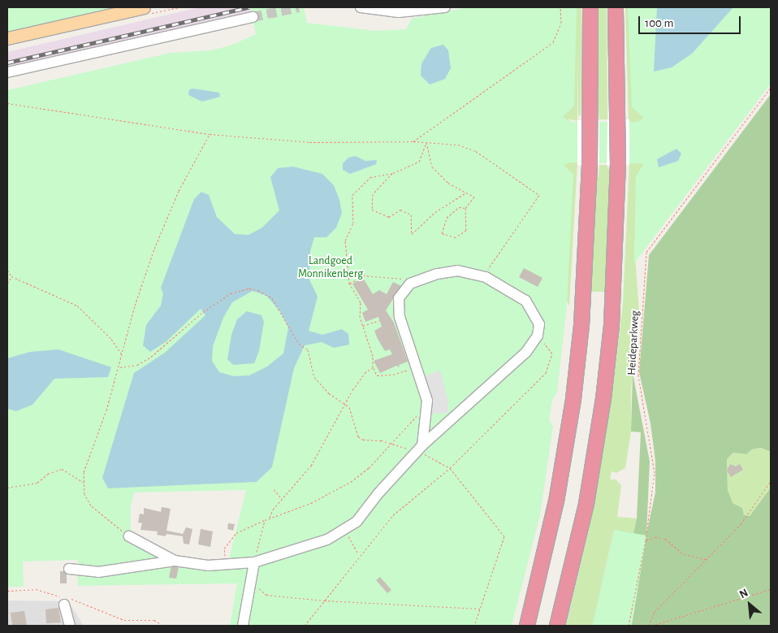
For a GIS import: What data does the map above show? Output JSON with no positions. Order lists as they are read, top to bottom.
{
  "streets": {
    "path": ["Heideparkweg"]
  },
  "parks": ["Landgoed Monnikenberg"],
  "scale_bar": "100 m",
  "north": "top left"
}
